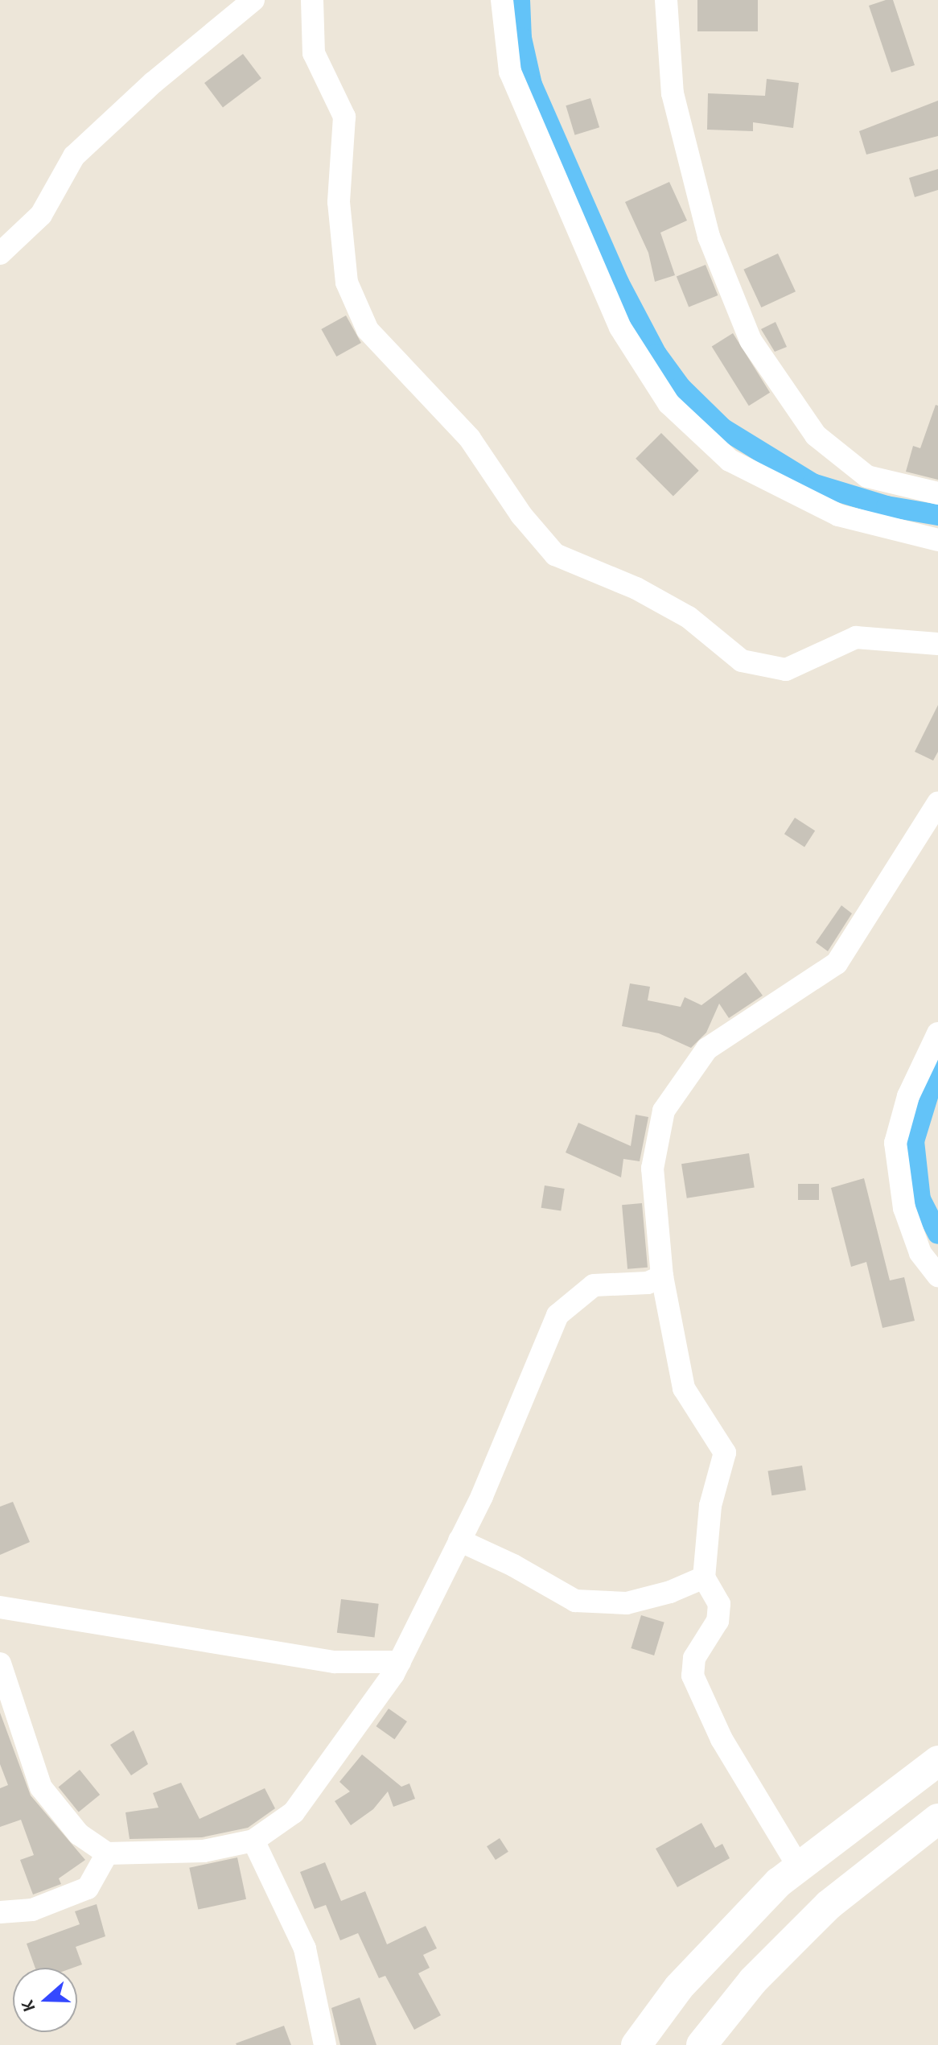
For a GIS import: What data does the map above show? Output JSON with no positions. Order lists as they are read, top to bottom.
{
  "north": "left"
}
